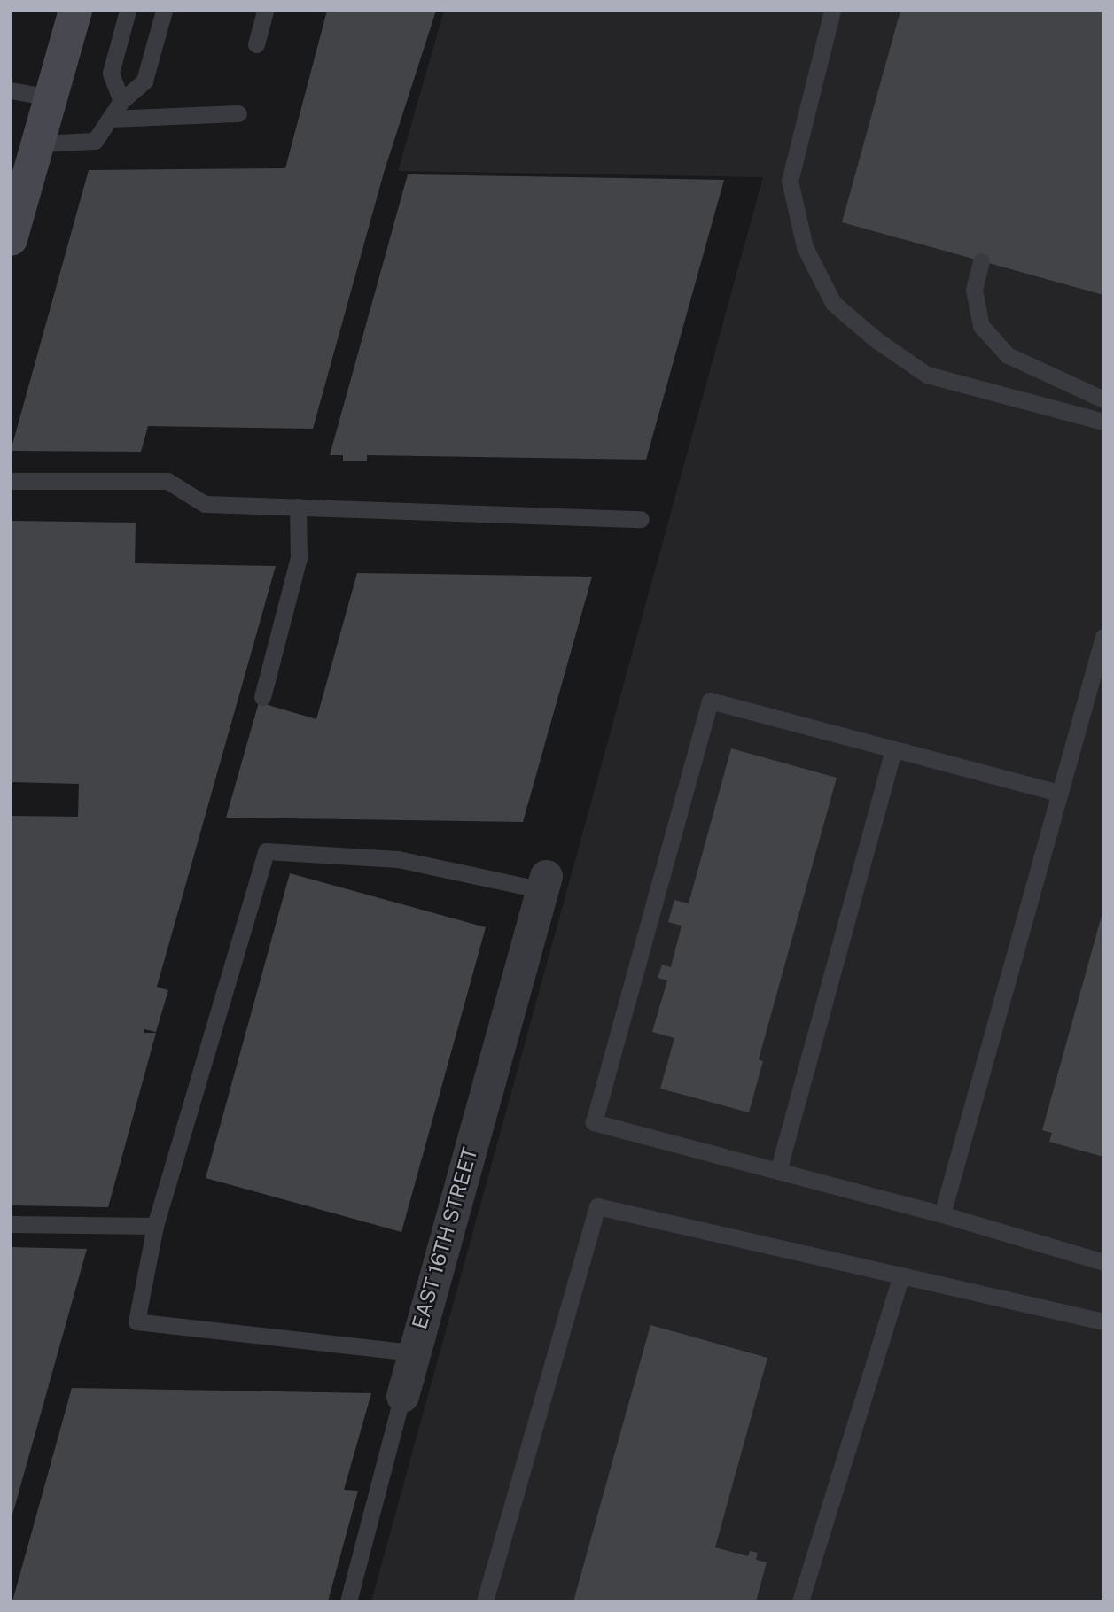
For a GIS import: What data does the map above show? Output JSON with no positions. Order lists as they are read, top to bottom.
{
  "streets": {
    "street": ["EAST 16TH STREET"]
  }
}
